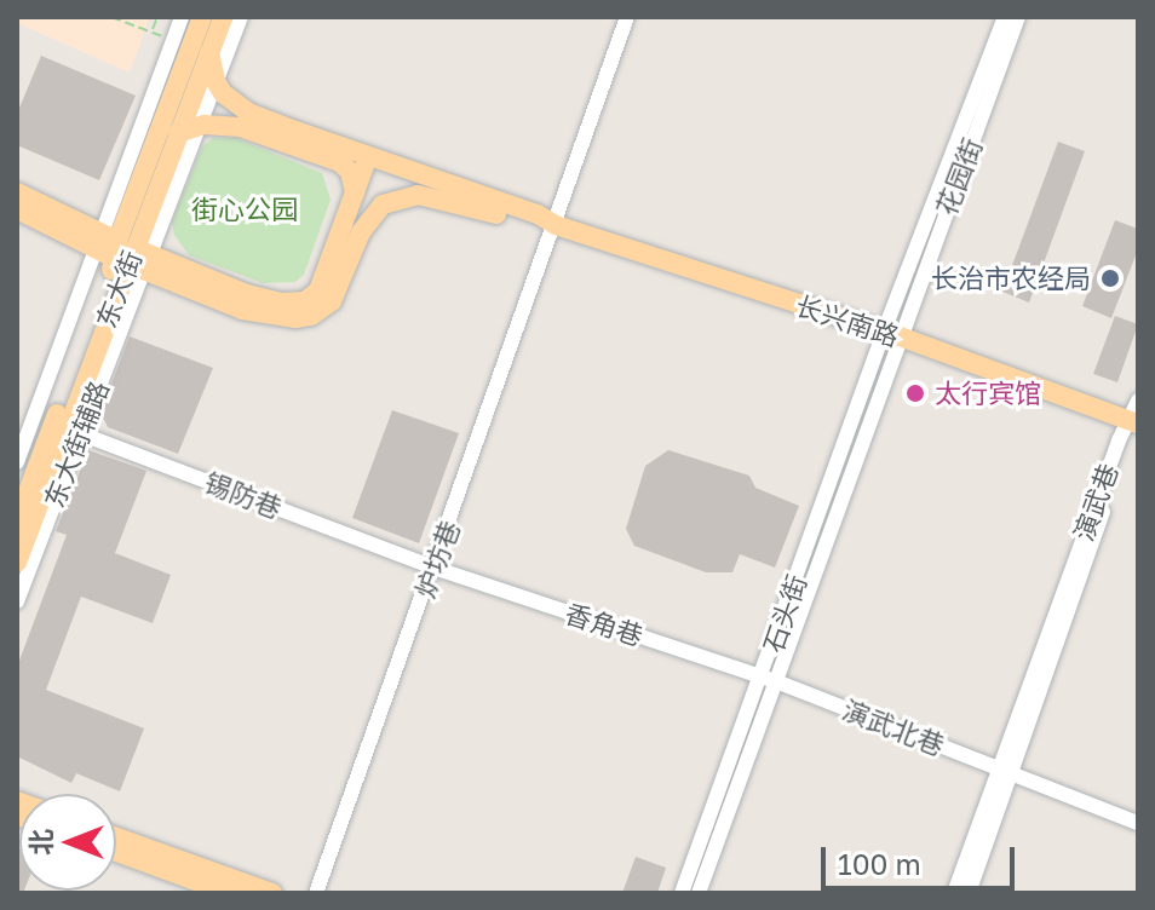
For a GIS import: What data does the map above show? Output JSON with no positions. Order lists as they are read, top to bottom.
{
  "streets": {
    "main road": ["东大街", "长兴南路"],
    "street": [
      "花园街",
      "东大街辅路",
      "锡防巷",
      "演武巷",
      "炉坊巷",
      "石头街",
      "香角巷",
      "演武北巷"
    ]
  },
  "crossings": [
    ["花园街", "长兴南路"],
    ["花园街", "石头街"],
    ["东大街", "长兴南路"],
    ["东大街", "东大街辅路"],
    ["东大街", "锡防巷"],
    ["长兴南路", "东大街辅路"],
    ["长兴南路", "演武巷"],
    ["长兴南路", "炉坊巷"],
    ["长兴南路", "石头街"],
    ["东大街辅路", "锡防巷"],
    ["锡防巷", "炉坊巷"],
    ["锡防巷", "香角巷"],
    ["演武巷", "演武北巷"],
    ["炉坊巷", "香角巷"],
    ["石头街", "香角巷"],
    ["石头街", "演武北巷"],
    ["香角巷", "演武北巷"]
  ],
  "parks": ["街心公园"],
  "places": ["长治市农经局", "太行宾馆"],
  "scale_bar": "100 m",
  "north": "left"
}
